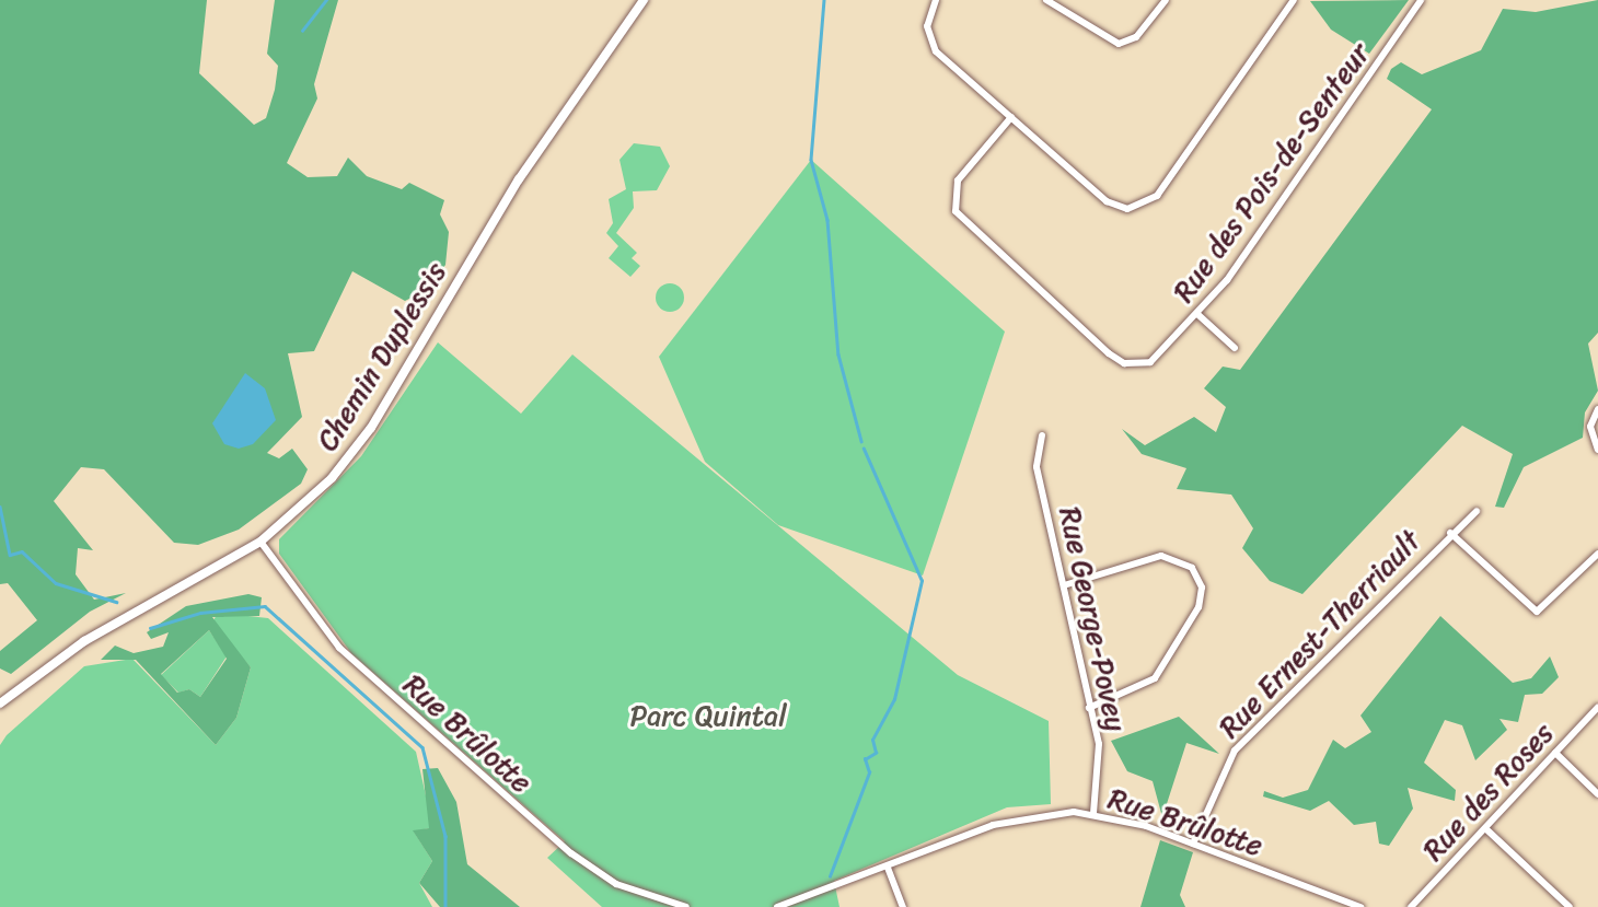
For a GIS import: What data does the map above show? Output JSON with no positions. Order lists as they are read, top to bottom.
{
  "streets": {
    "street": [
      "Rue des Pois-de-Senteur",
      "Chemin Duplessis",
      "Rue George-Povey",
      "Rue Ernest-Therriault",
      "Rue Brûlotte",
      "Rue des Roses"
    ]
  },
  "crossings": [
    ["Chemin Duplessis", "Rue Brûlotte"],
    ["Rue George-Povey", "Rue Brûlotte"],
    ["Rue Ernest-Therriault", "Rue Brûlotte"]
  ],
  "parks": ["Parc Quintal"]
}
